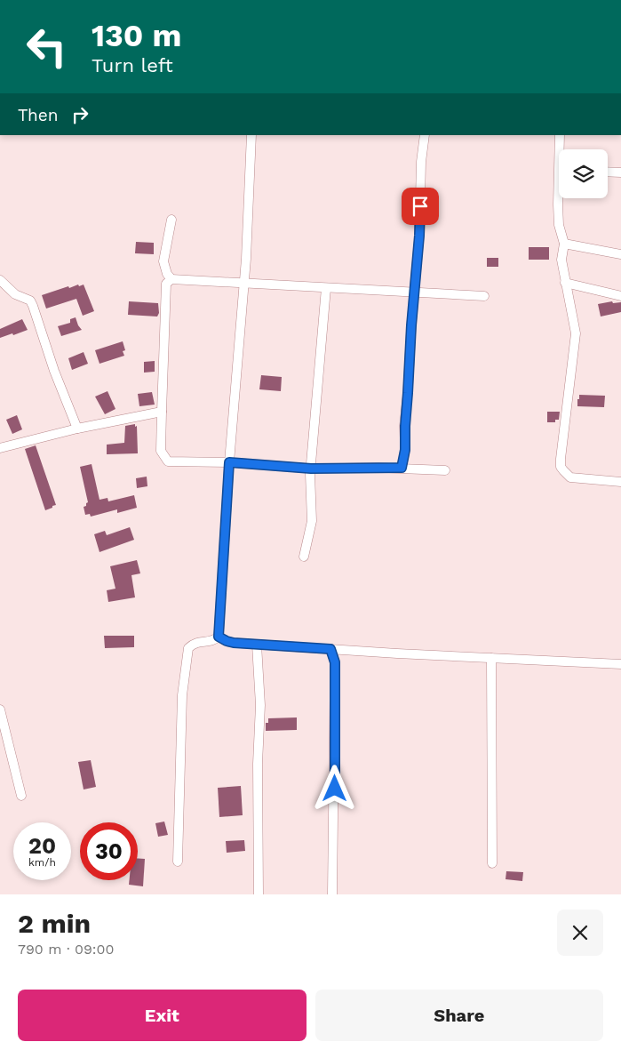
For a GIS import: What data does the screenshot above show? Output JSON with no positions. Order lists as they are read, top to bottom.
{
  "page": {
    "turn": ["130 m", "Turn left"],
    "then": "Then",
    "speed": "20 km/h",
    "limit": "30",
    "heading": ["2 min", "790 m · 09:00"],
    "buttons": ["Exit", "Share"]
  }
}
